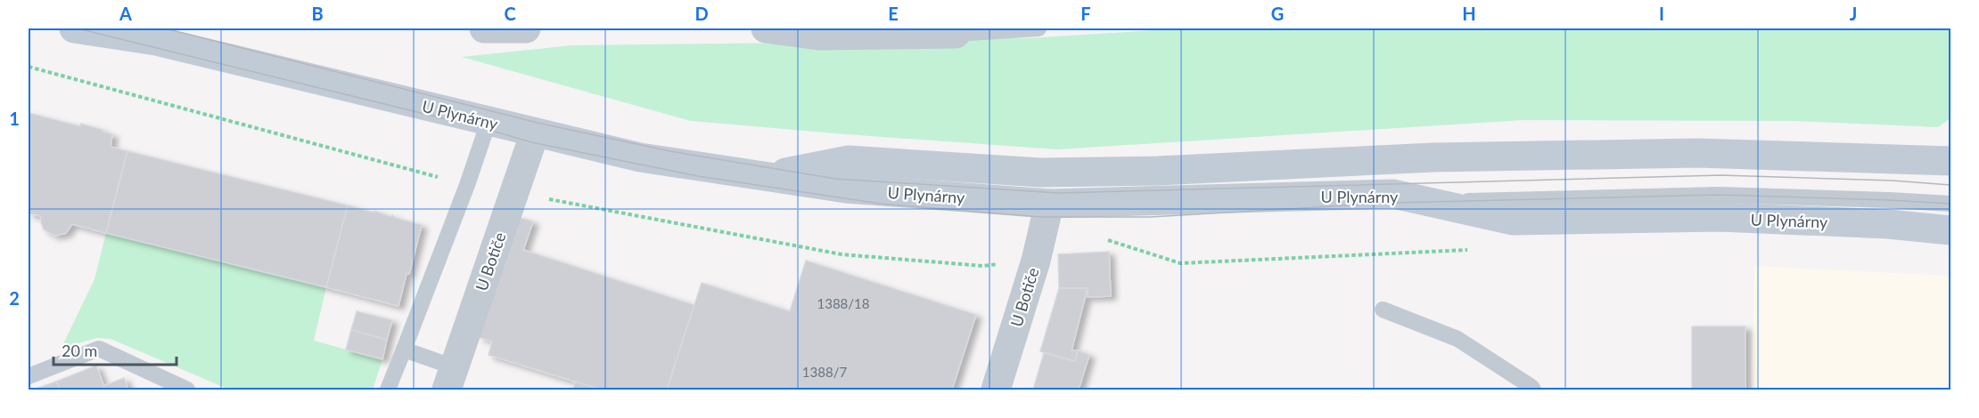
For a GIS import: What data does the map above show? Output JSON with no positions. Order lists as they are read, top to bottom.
{
  "streets": {
    "street": ["U Plynárny", "U Botiče"]
  },
  "crossings": [
    ["U Plynárny", "U Botiče"]
  ],
  "house_numbers": ["1388/18", "1388/7"],
  "scale_bar": "20 m",
  "grid": {
    "columns": [
      "A",
      "B",
      "C",
      "D",
      "E",
      "F",
      "G",
      "H",
      "I",
      "J"
    ],
    "rows": ["1", "2"]
  }
}
